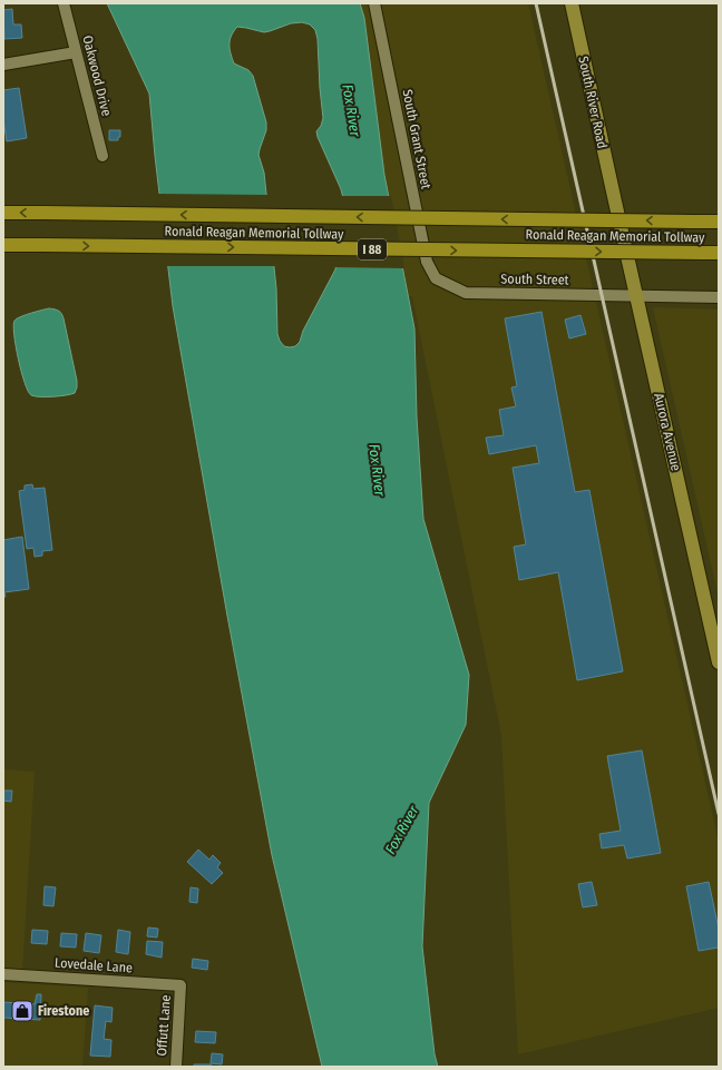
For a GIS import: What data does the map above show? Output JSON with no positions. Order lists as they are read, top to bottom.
{
  "streets": {
    "highway": ["Ronald Reagan Memorial Tollway", "I 88"],
    "main road": ["South River Road", "Aurora Avenue"],
    "street": [
      "Oakwood Drive",
      "South Grant Street",
      "South Street",
      "Lovedale Lane",
      "Offutt Lane"
    ]
  },
  "crossings": [
    ["South River Road", "Aurora Avenue"],
    ["South Grant Street", "South Street"],
    ["South Street", "Aurora Avenue"],
    ["Lovedale Lane", "Offutt Lane"]
  ],
  "water": ["Fox River"],
  "places": {
    "shop": ["Firestone"]
  }
}
